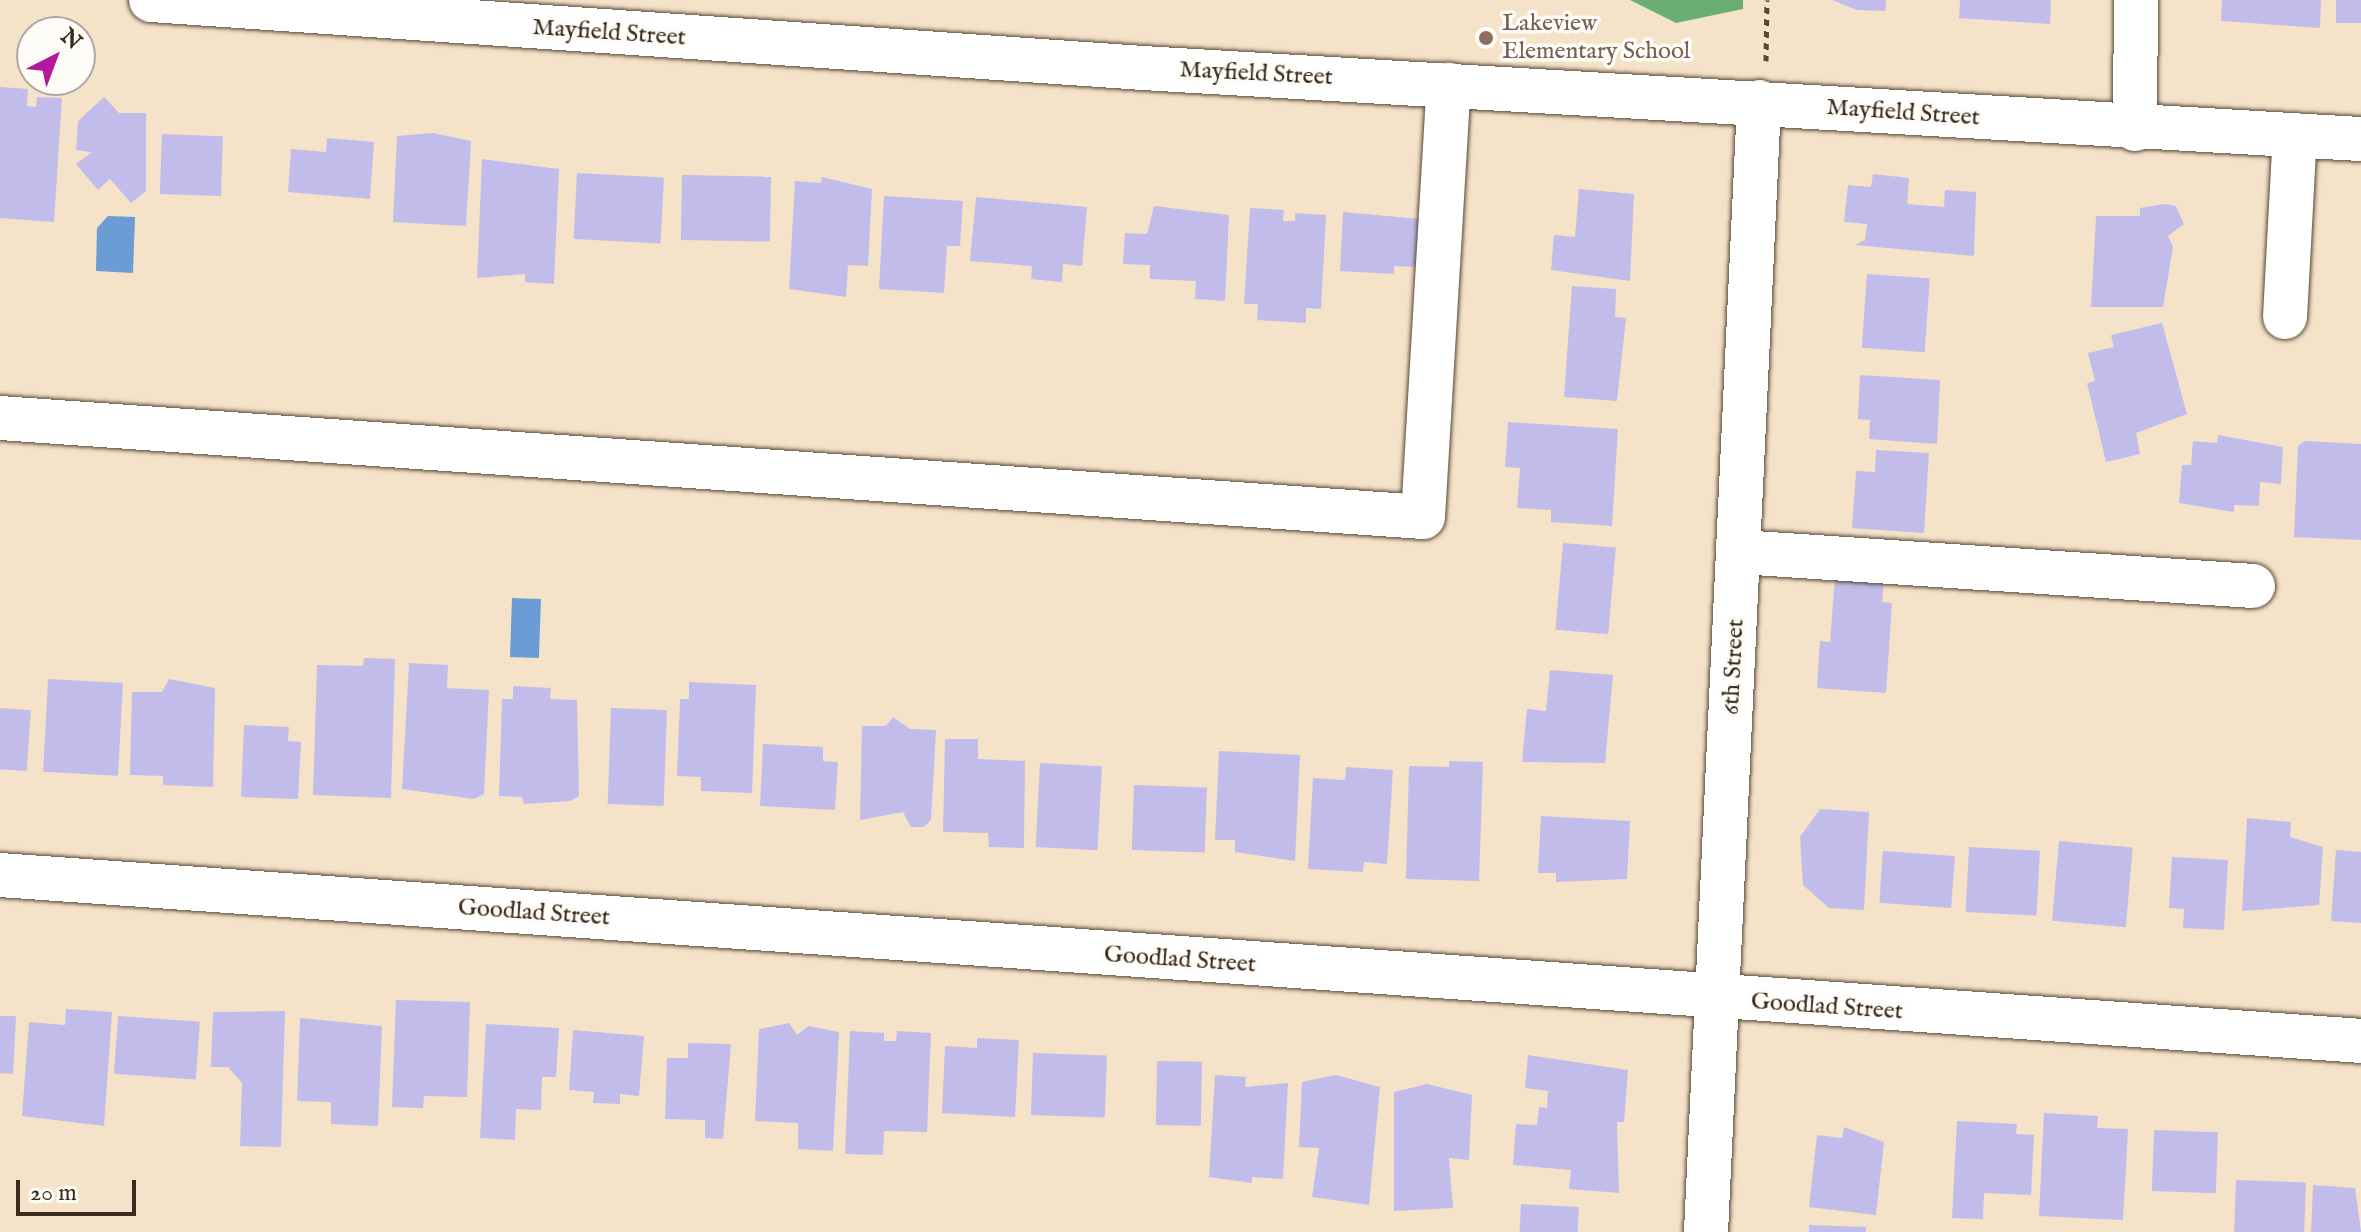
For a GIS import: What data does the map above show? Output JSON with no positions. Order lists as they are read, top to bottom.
{
  "streets": {
    "street": ["Mayfield Street", "6th Street", "Goodlad Street"]
  },
  "crossings": [
    ["Mayfield Street", "6th Street"],
    ["6th Street", "Goodlad Street"]
  ],
  "places": ["Lakeview Elementary School"],
  "scale_bar": "20 m",
  "north": "top right"
}
